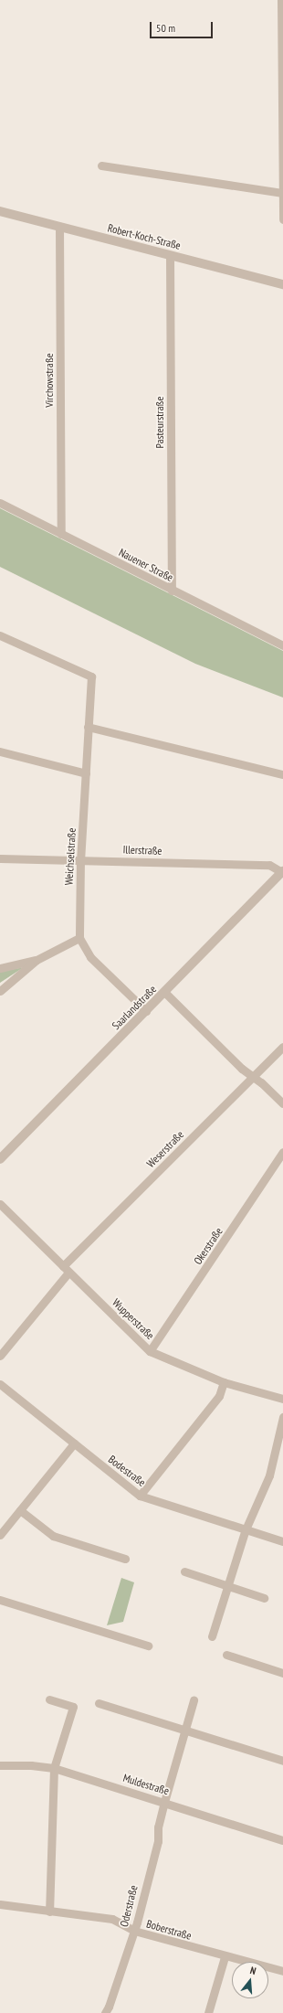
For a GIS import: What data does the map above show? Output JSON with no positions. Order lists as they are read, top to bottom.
{
  "streets": {
    "street": [
      "Robert-Koch-Straße",
      "Virchowstraße",
      "Pasteurstraße",
      "Nauener Straße",
      "Illerstraße",
      "Weichselstraße",
      "Saarlandstraße",
      "Weserstraße",
      "Okerstraße",
      "Wupperstraße",
      "Bodestraße",
      "Muldestraße",
      "Oderstraße",
      "Boberstraße"
    ]
  },
  "crossings": [
    ["Robert-Koch-Straße", "Virchowstraße"],
    ["Robert-Koch-Straße", "Pasteurstraße"],
    ["Virchowstraße", "Nauener Straße"],
    ["Pasteurstraße", "Nauener Straße"],
    ["Illerstraße", "Weichselstraße"],
    ["Illerstraße", "Saarlandstraße"],
    ["Weserstraße", "Wupperstraße"],
    ["Okerstraße", "Wupperstraße"],
    ["Muldestraße", "Oderstraße"],
    ["Oderstraße", "Boberstraße"]
  ],
  "scale_bar": "50 m",
  "north": "top"
}
